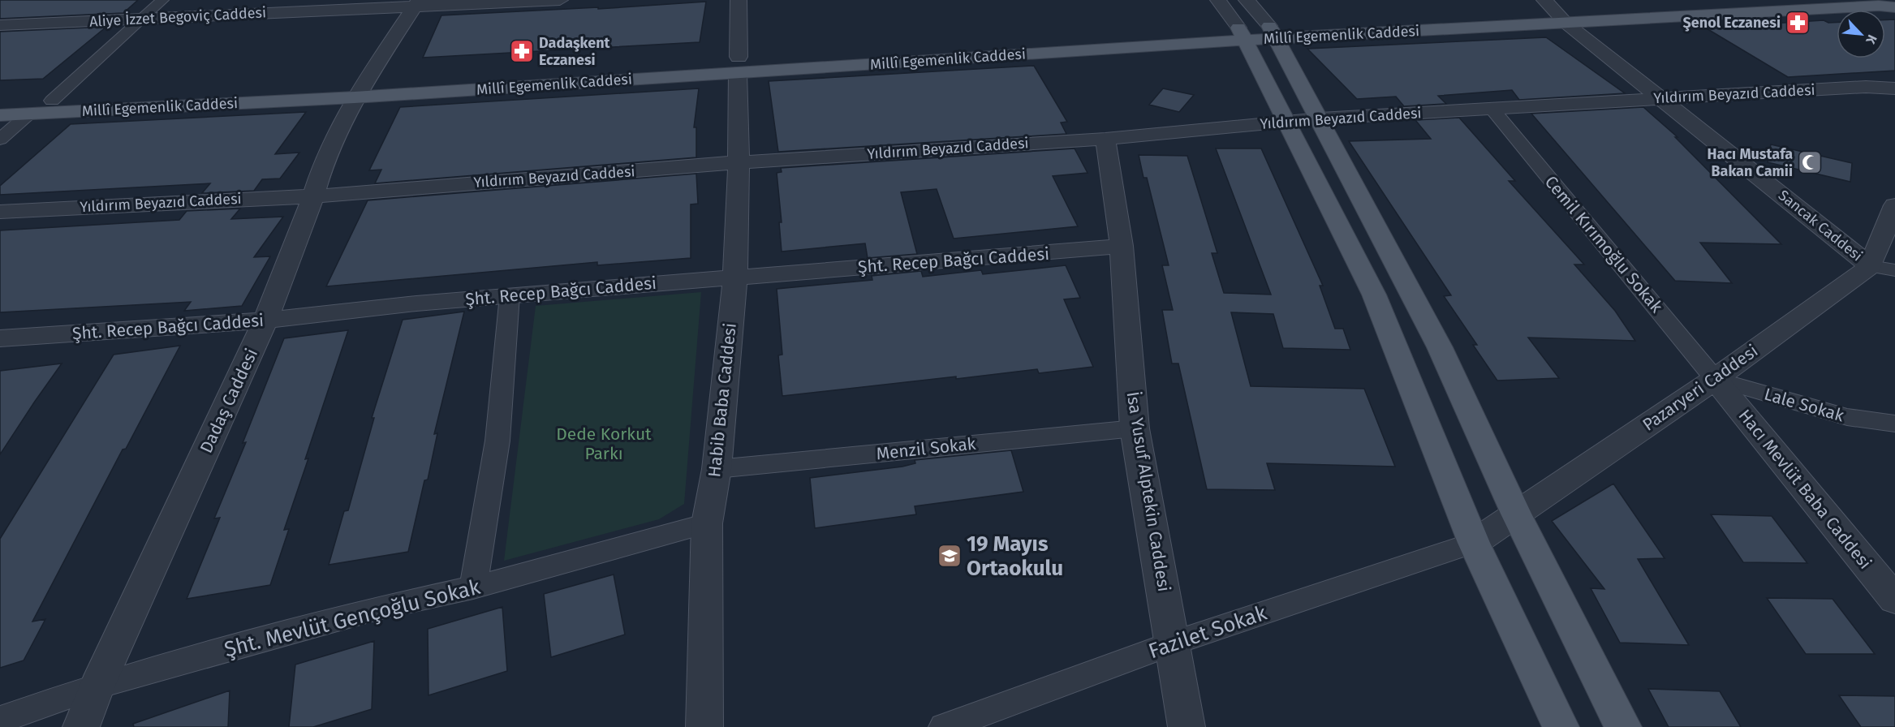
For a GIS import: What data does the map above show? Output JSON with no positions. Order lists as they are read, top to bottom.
{
  "streets": {
    "main road": ["Millî Egemenlik Caddesi"],
    "street": [
      "Aliye İzzet Begoviç Caddesi",
      "Yıldırım Beyazıd Caddesi",
      "Sancak Caddesi",
      "Cemil Kırımoğlu Sokak",
      "Şht. Recep Bağcı Caddesi",
      "Pazaryeri Caddesi",
      "Habib Baba Caddesi",
      "Dadaş Caddesi",
      "Lale Sokak",
      "Menzil Sokak",
      "Hacı Mevlüt Baba Caddesi",
      "İsa Yusuf Alptekin Caddesi",
      "Şht. Mevlüt Gençoğlu Sokak",
      "Fazilet Sokak"
    ]
  },
  "crossings": [
    ["Aliye İzzet Begoviç Caddesi", "Dadaş Caddesi"],
    ["Millî Egemenlik Caddesi", "Sancak Caddesi"],
    ["Millî Egemenlik Caddesi", "Habib Baba Caddesi"],
    ["Millî Egemenlik Caddesi", "Dadaş Caddesi"],
    ["Yıldırım Beyazıd Caddesi", "Sancak Caddesi"],
    ["Yıldırım Beyazıd Caddesi", "Cemil Kırımoğlu Sokak"],
    ["Yıldırım Beyazıd Caddesi", "Habib Baba Caddesi"],
    ["Yıldırım Beyazıd Caddesi", "Dadaş Caddesi"],
    ["Yıldırım Beyazıd Caddesi", "İsa Yusuf Alptekin Caddesi"],
    ["Sancak Caddesi", "Pazaryeri Caddesi"],
    ["Cemil Kırımoğlu Sokak", "Pazaryeri Caddesi"],
    ["Cemil Kırımoğlu Sokak", "Lale Sokak"],
    ["Cemil Kırımoğlu Sokak", "Hacı Mevlüt Baba Caddesi"],
    ["Şht. Recep Bağcı Caddesi", "Habib Baba Caddesi"],
    ["Şht. Recep Bağcı Caddesi", "Dadaş Caddesi"],
    ["Şht. Recep Bağcı Caddesi", "İsa Yusuf Alptekin Caddesi"],
    ["Pazaryeri Caddesi", "Lale Sokak"],
    ["Pazaryeri Caddesi", "Hacı Mevlüt Baba Caddesi"],
    ["Pazaryeri Caddesi", "Fazilet Sokak"],
    ["Habib Baba Caddesi", "Menzil Sokak"],
    ["Habib Baba Caddesi", "Şht. Mevlüt Gençoğlu Sokak"],
    ["Dadaş Caddesi", "Şht. Mevlüt Gençoğlu Sokak"],
    ["Lale Sokak", "Hacı Mevlüt Baba Caddesi"],
    ["Menzil Sokak", "İsa Yusuf Alptekin Caddesi"],
    ["İsa Yusuf Alptekin Caddesi", "Fazilet Sokak"]
  ],
  "parks": ["Dede Korkut Parkı"],
  "places": {
    "pharmacy": ["Şenol Eczanesi", "Dadaşkent Eczanesi"],
    "mosque": ["Hacı Mustafa Bakan Camii"],
    "school or university": ["19 Mayıs Ortaokulu"]
  },
  "north": "bottom right"
}
